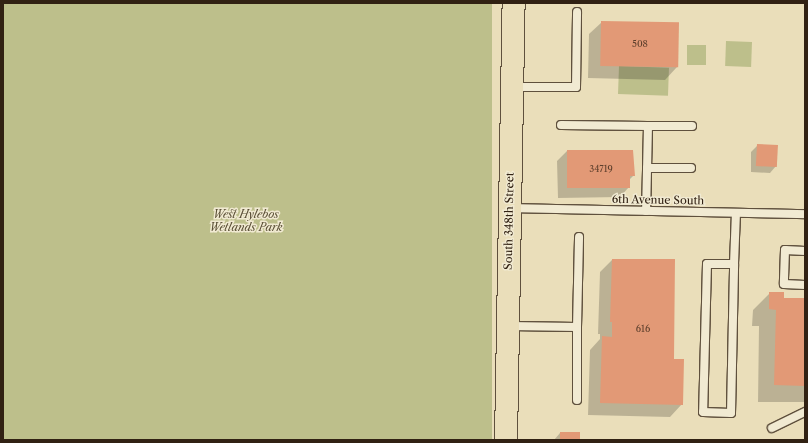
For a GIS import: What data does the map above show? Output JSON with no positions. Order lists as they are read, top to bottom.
{
  "streets": {
    "main road": ["South 348th Street"],
    "lane": ["6th Avenue South"]
  },
  "crossings": [
    ["6th Avenue South", "South 348th Street"]
  ],
  "parks": ["West Hylebos Wetlands Park"],
  "house_numbers": ["508", "34719", "616"]
}
